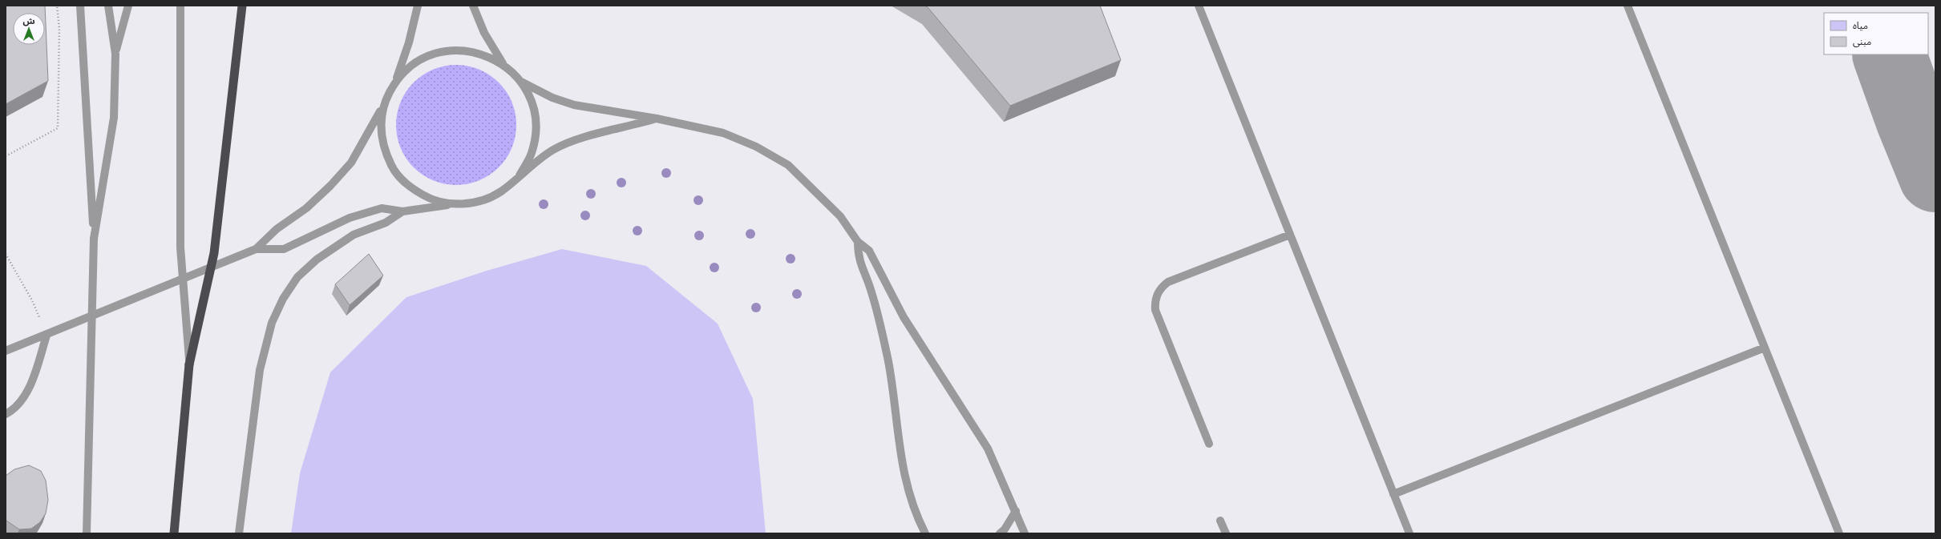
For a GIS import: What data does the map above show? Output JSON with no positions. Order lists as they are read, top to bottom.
{
  "legend": ["مياه", "مبنى"],
  "north": "top"
}
